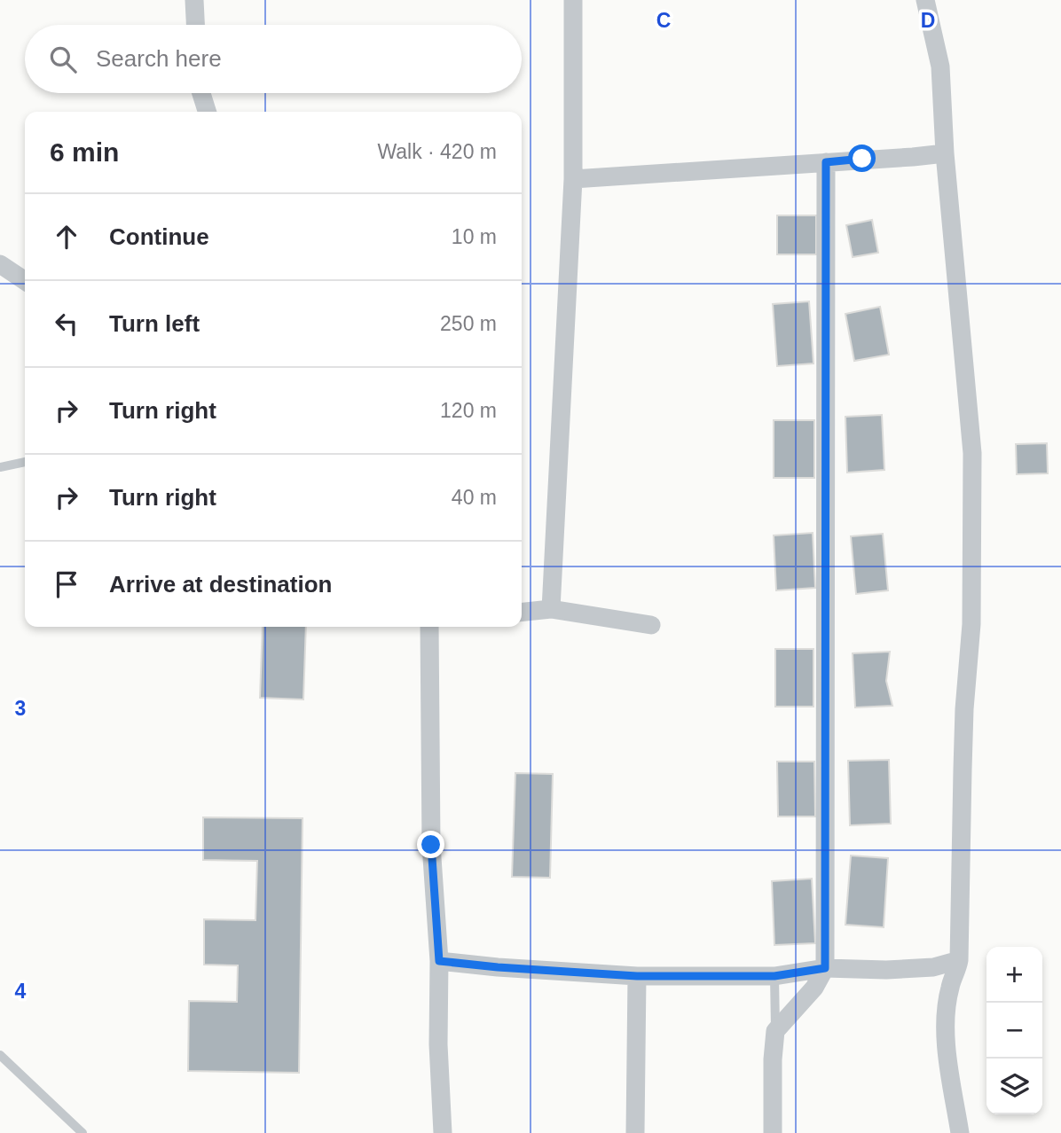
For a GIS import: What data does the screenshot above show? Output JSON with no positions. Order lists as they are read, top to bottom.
{
  "page": {
    "search": "Search here",
    "heading": ["6 min", "Walk · 420 m"],
    "list": [
      ["Continue", "10 m"],
      ["Turn left", "250 m"],
      ["Turn right", "120 m"],
      ["Turn right", "40 m"],
      "Arrive at destination"
    ],
    "map_buttons": ["+", "−"]
  },
  "grid": {
    "columns": ["C", "D"],
    "rows": ["3", "4"]
  }
}
